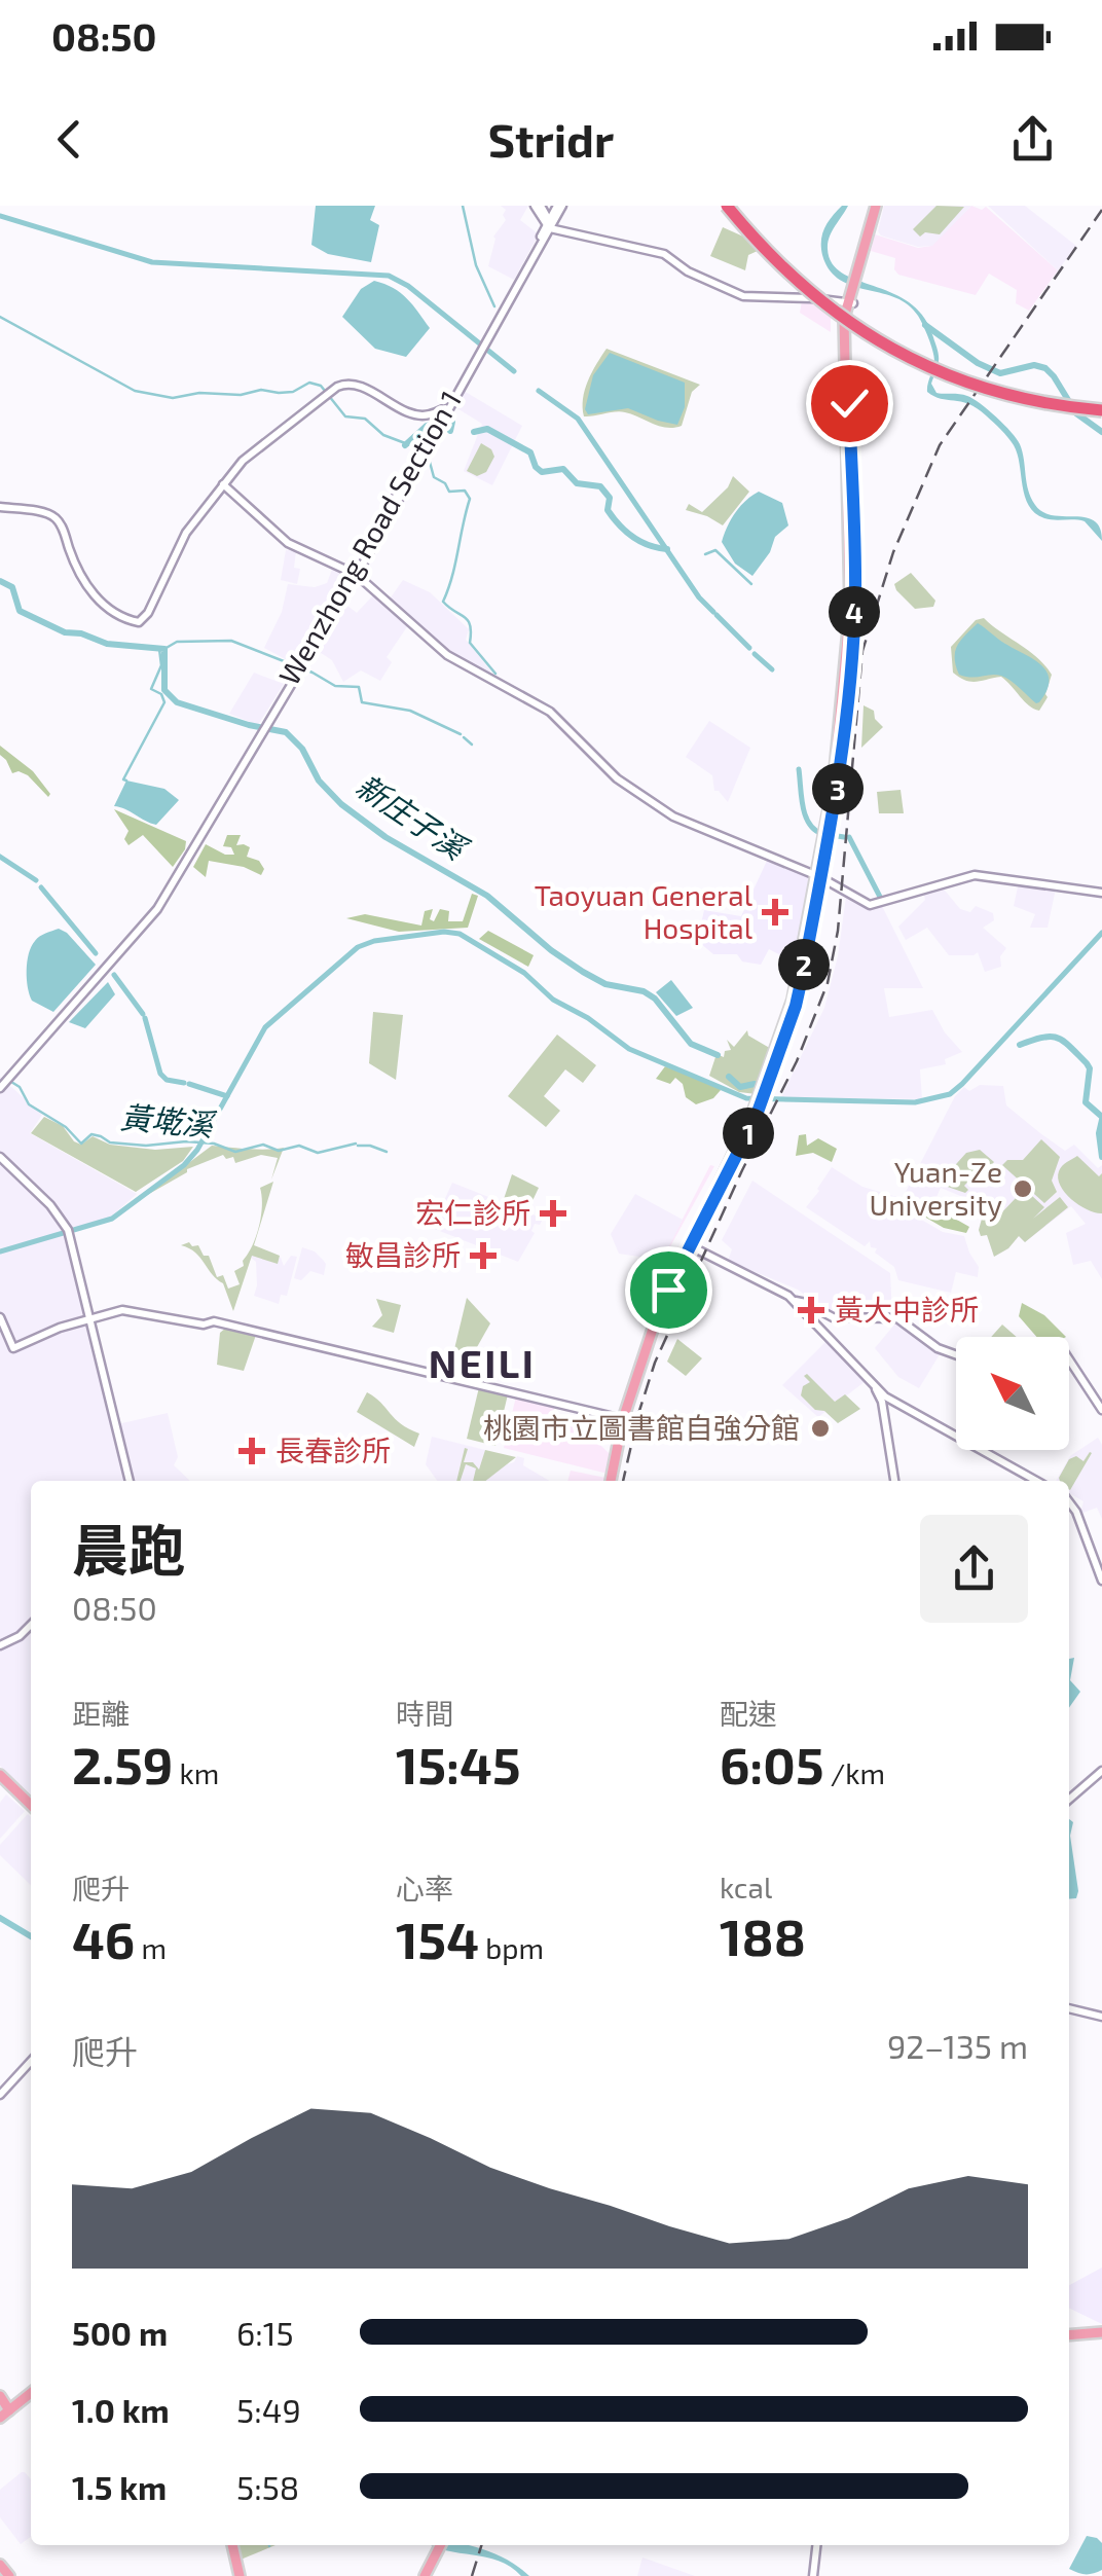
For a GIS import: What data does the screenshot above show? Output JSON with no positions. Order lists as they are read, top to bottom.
{
  "streets": {
    "street": ["Wenzhong Road Section 1"]
  },
  "districts": ["NEILI"],
  "water": ["新庄子溪", "黃墘溪"],
  "places": {
    "health": [
      "Taoyuan General Hospital",
      "宏仁診所",
      "敏昌診所",
      "黃大中診所",
      "長春診所"
    ],
    "other": ["Yuan-Ze University", "桃園市立圖書館自強分館"]
  },
  "north": "top left",
  "page": {
    "status": "08:50",
    "header": "Stridr",
    "pins": [
      "4",
      "3",
      "2",
      "1"
    ],
    "heading": ["晨跑", "08:50"],
    "stats": [
      ["距離", "2.59 km"],
      ["時間", "15:45"],
      ["配速", "6:05 /km"],
      ["爬升", "46 m"],
      ["心率", "154 bpm"],
      ["kcal", "188"]
    ],
    "chart": ["爬升", "92–135 m"],
    "list": [
      {
        "name": "500 m",
        "note": "6:15"
      },
      {
        "name": "1.0 km",
        "note": "5:49"
      },
      {
        "name": "1.5 km",
        "note": "5:58"
      }
    ]
  }
}
